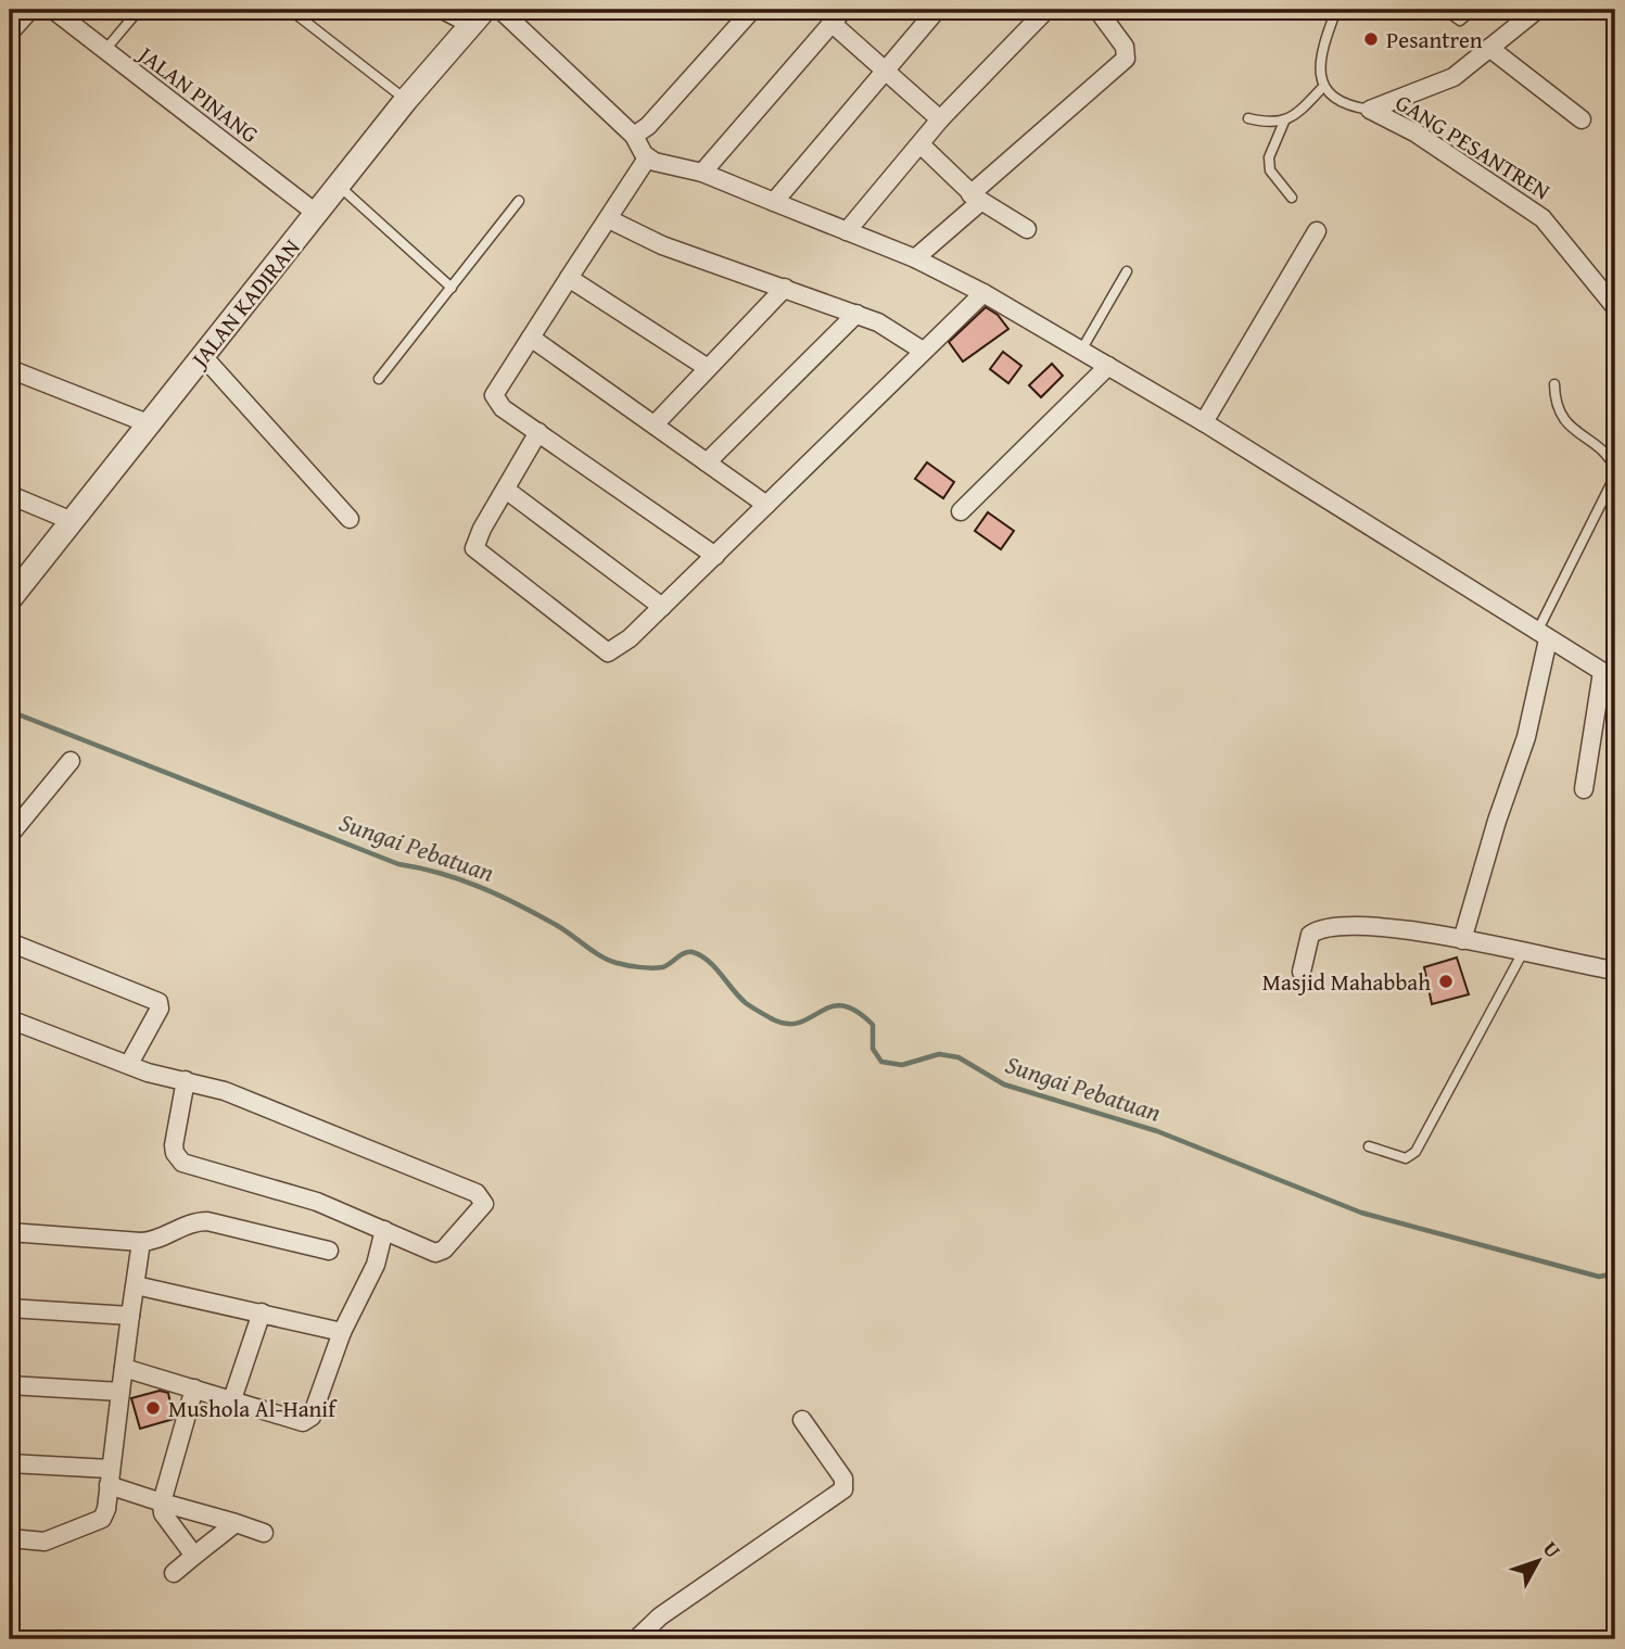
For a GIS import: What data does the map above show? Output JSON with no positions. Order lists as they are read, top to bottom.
{
  "streets": {
    "street": ["JALAN PINANG", "GANG PESANTREN", "JALAN KADIRAN"]
  },
  "crossings": [
    ["JALAN PINANG", "JALAN KADIRAN"]
  ],
  "water": ["Sungai Pebatuan"],
  "places": ["Pesantren", "Masjid Mahabbah", "Mushola Al-Hanif"],
  "north": "top right"
}
